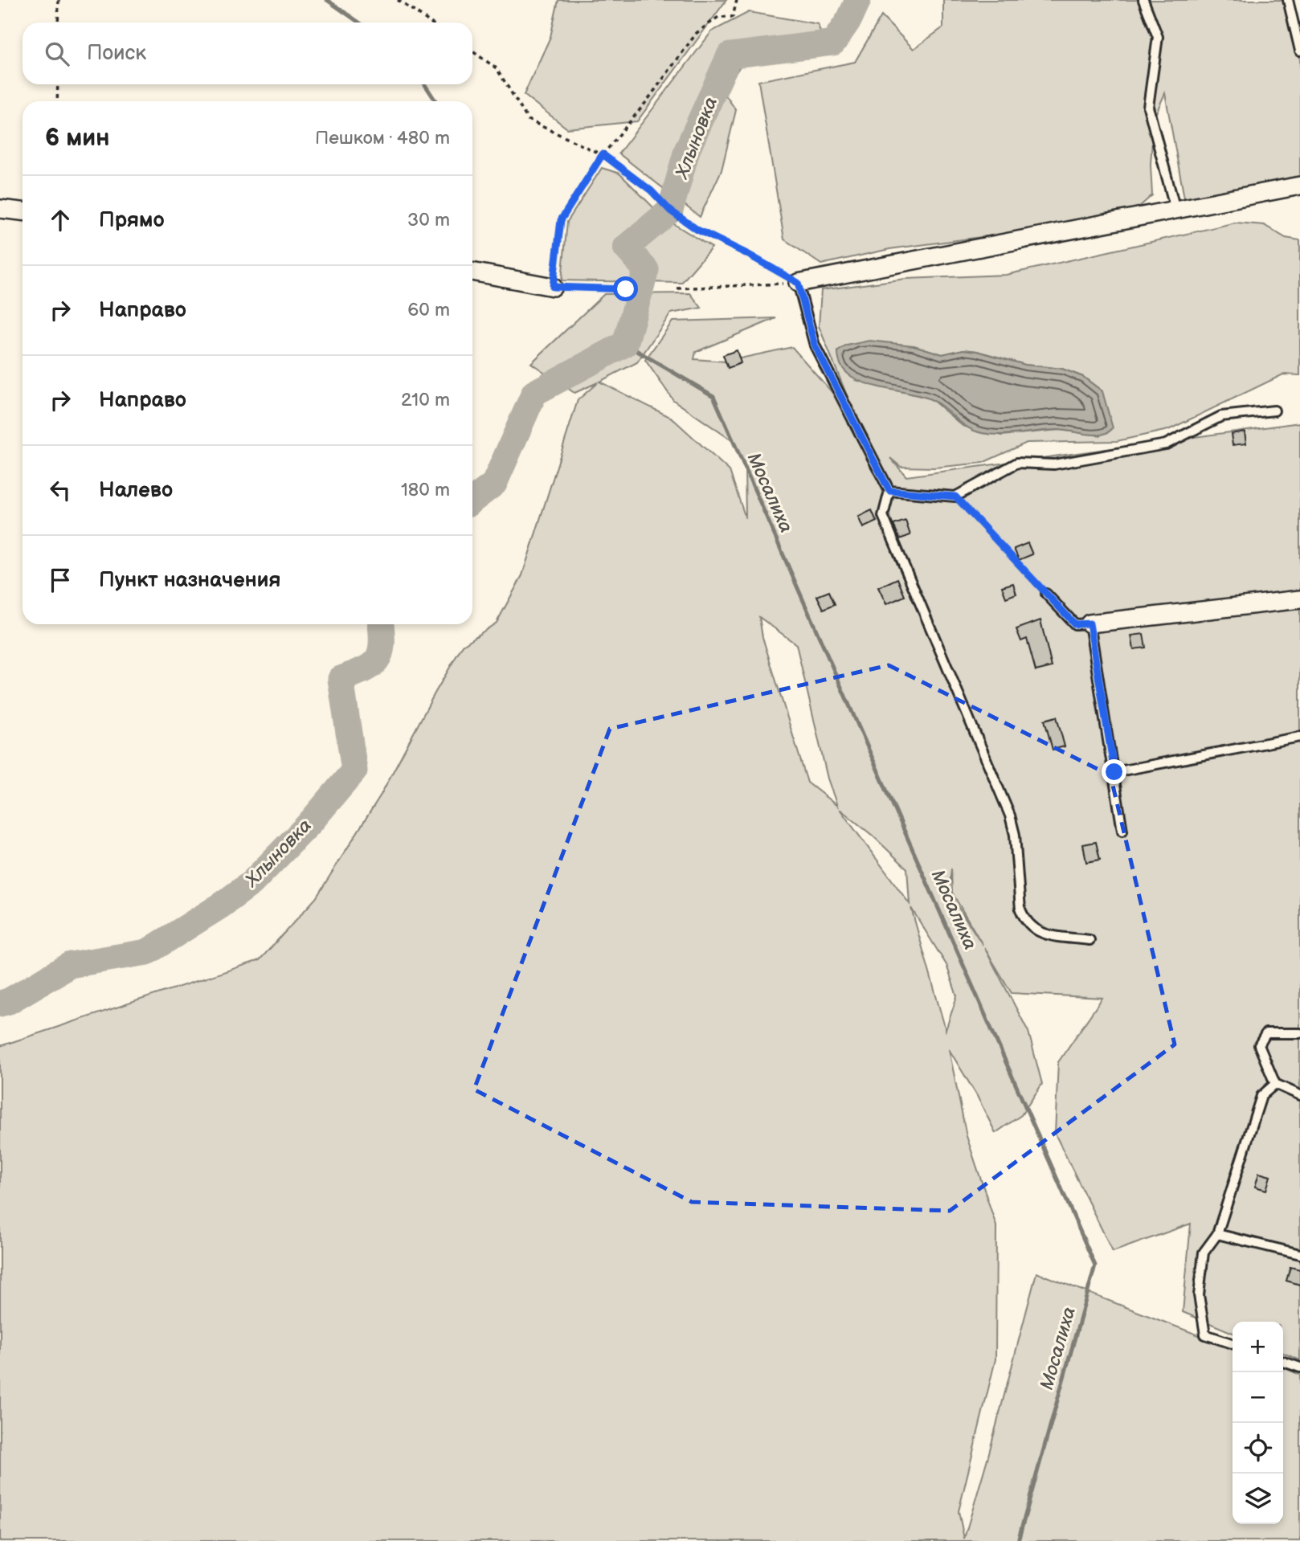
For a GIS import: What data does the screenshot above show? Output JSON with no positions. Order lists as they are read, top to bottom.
{
  "water": ["Хлыновка", "Мосалиха"],
  "page": {
    "search": "Поиск",
    "heading": ["6 мин", "Пешком · 480 m"],
    "list": [
      ["Прямо", "30 m"],
      ["Направо", "60 m"],
      ["Направо", "210 m"],
      ["Налево", "180 m"],
      "Пункт назначения"
    ],
    "map_buttons": ["+", "−"]
  }
}
